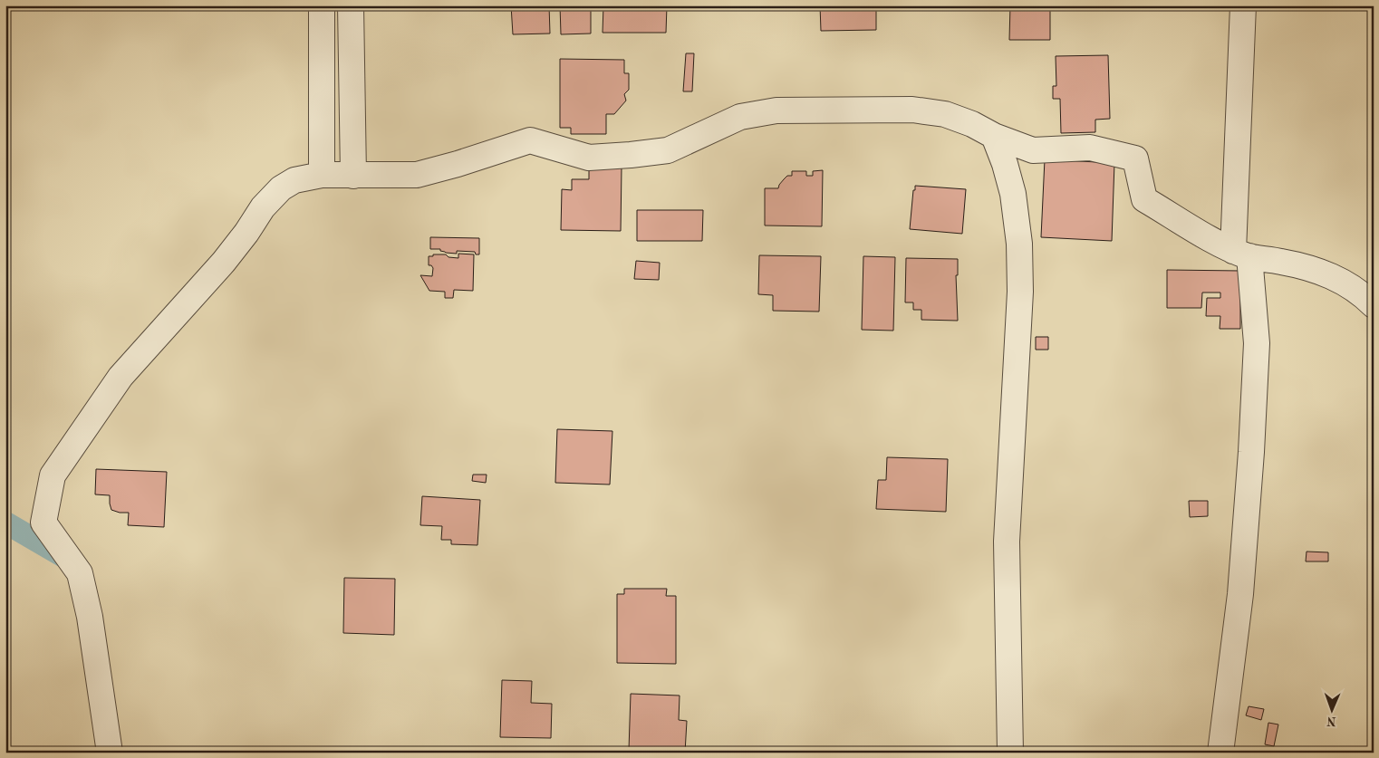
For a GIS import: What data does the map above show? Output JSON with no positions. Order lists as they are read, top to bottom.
{
  "north": "bottom"
}
